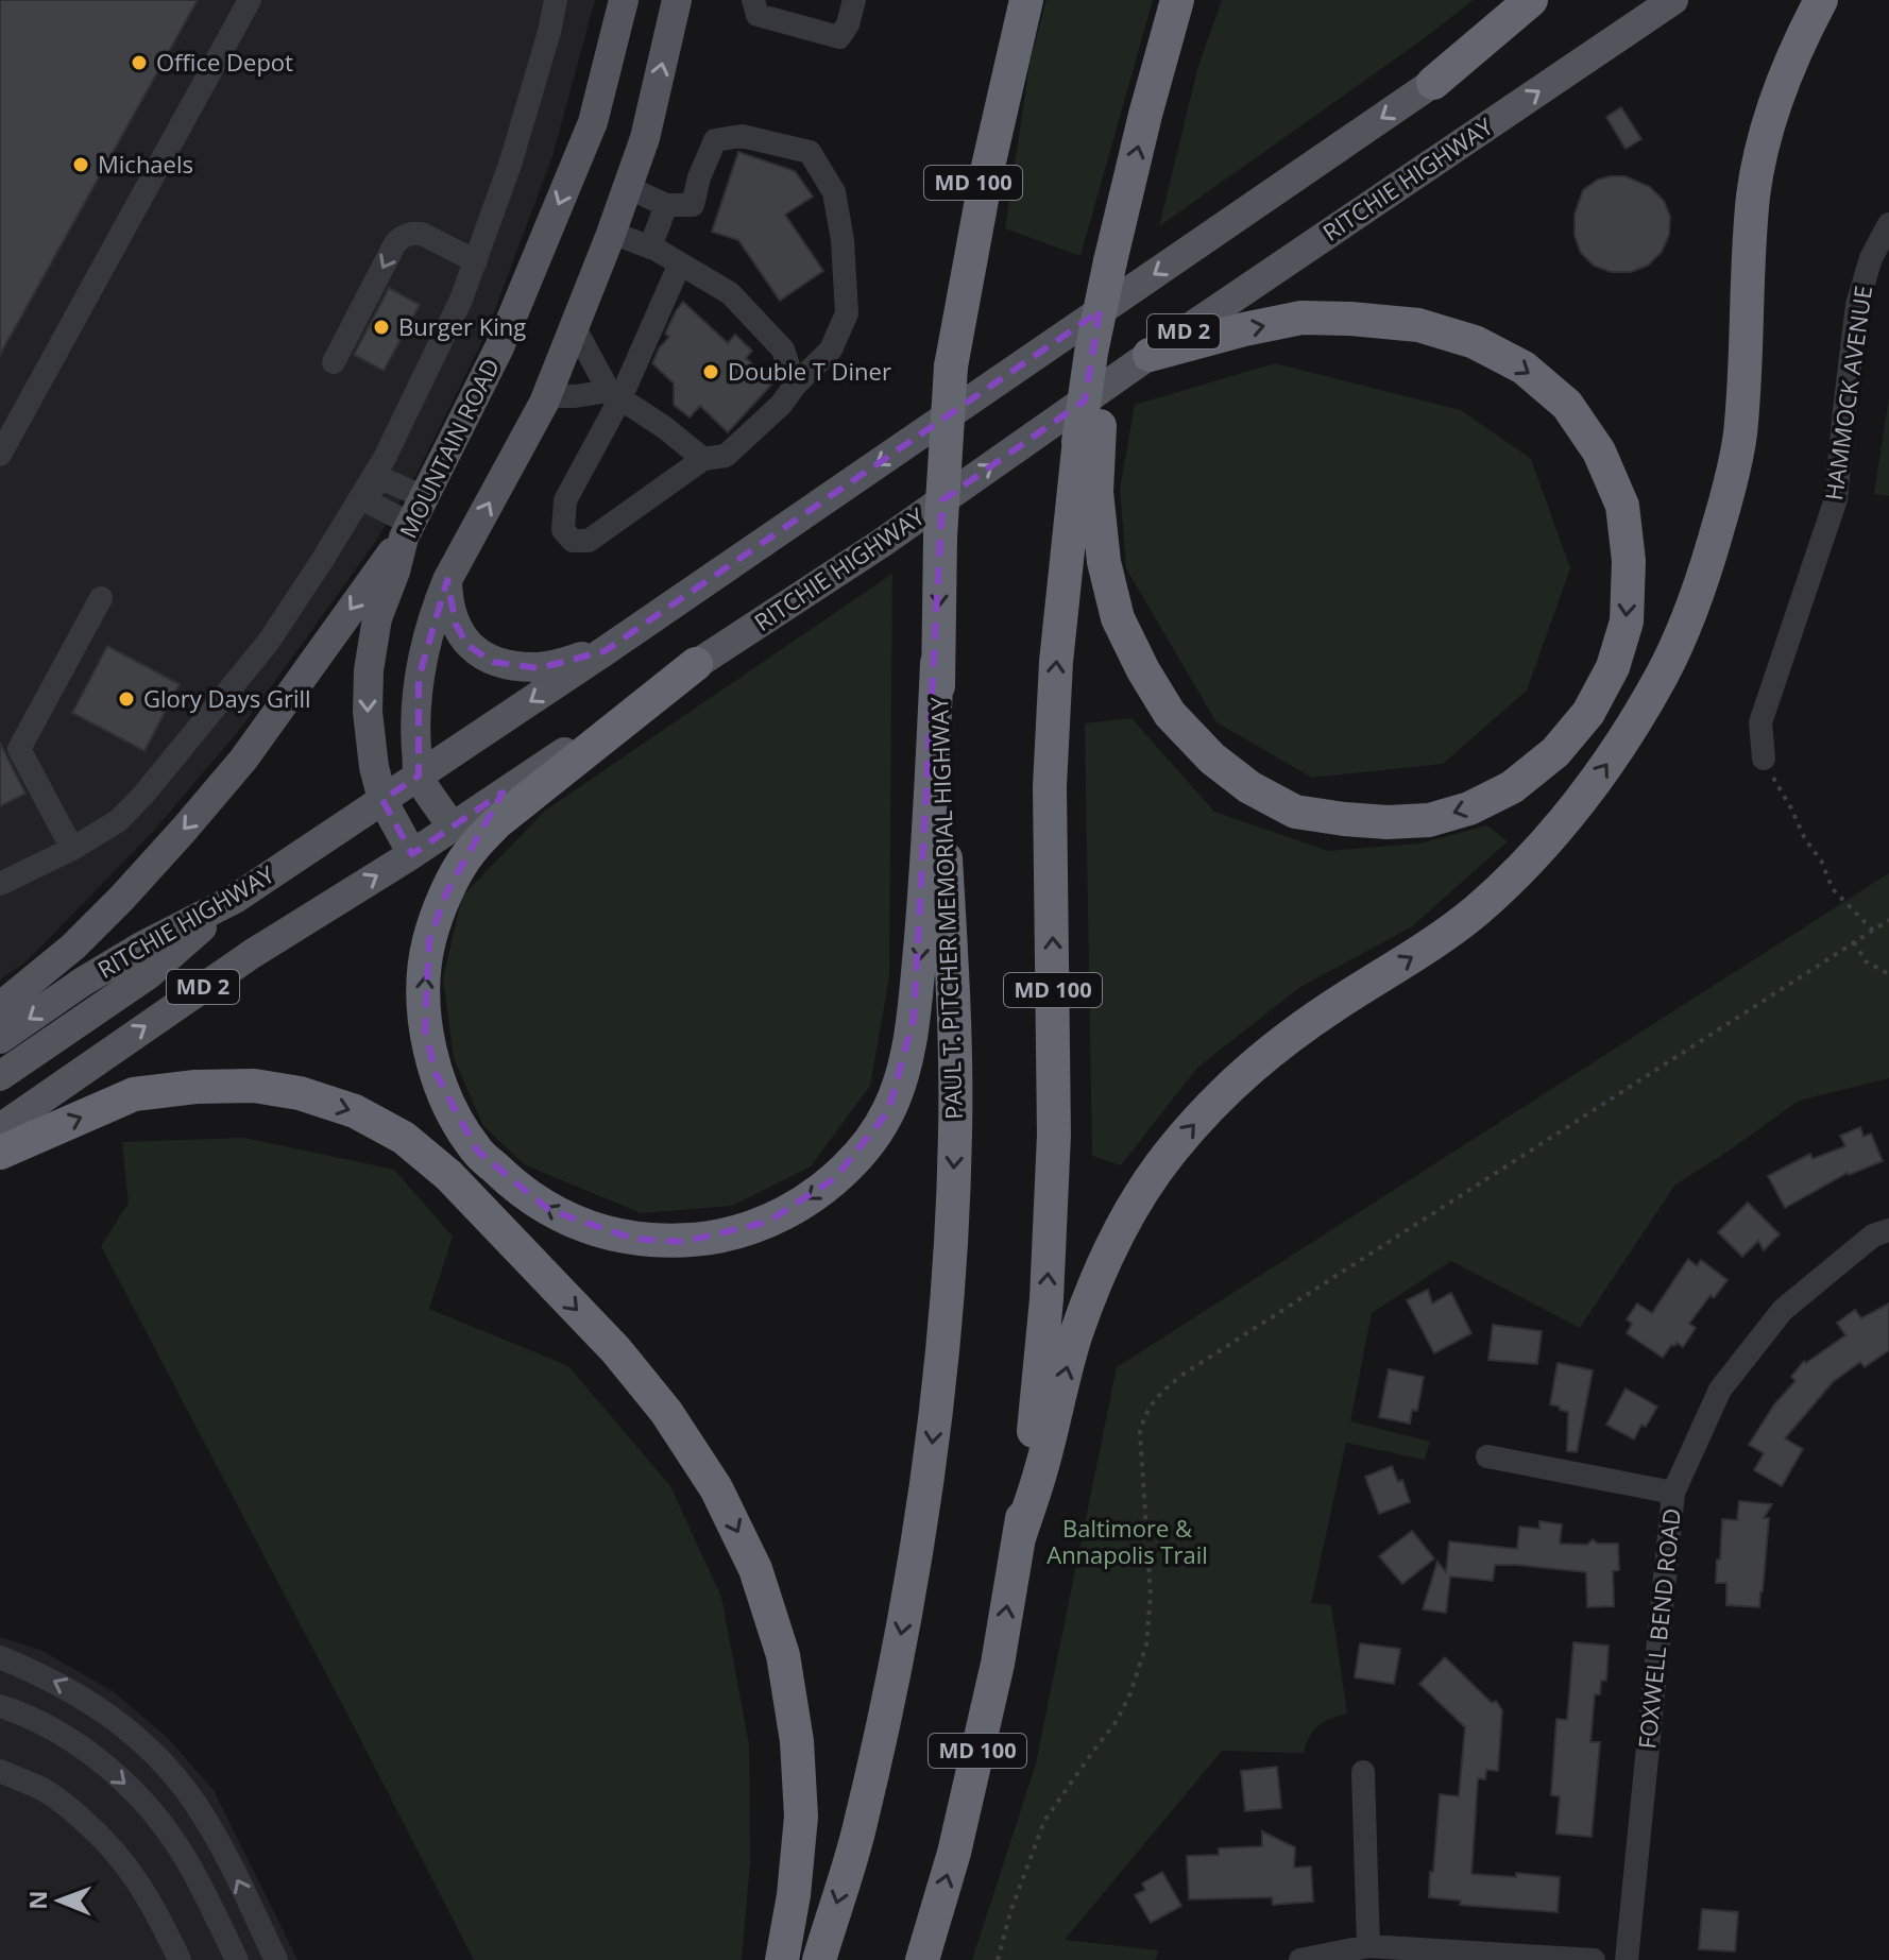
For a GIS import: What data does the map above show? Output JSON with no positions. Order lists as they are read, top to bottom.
{
  "streets": {
    "highway": ["MD 100", "PAUL T. PITCHER MEMORIAL HIGHWAY"],
    "main road": ["RITCHIE HIGHWAY", "MD 2", "MOUNTAIN ROAD"],
    "street": ["HAMMOCK AVENUE", "FOXWELL BEND ROAD"]
  },
  "crossings": [
    ["RITCHIE HIGHWAY", "MOUNTAIN ROAD"]
  ],
  "parks": ["Baltimore & Annapolis Trail"],
  "places": [
    "Office Depot",
    "Michaels",
    "Burger King",
    "Double T Diner",
    "Glory Days Grill"
  ],
  "north": "left"
}
